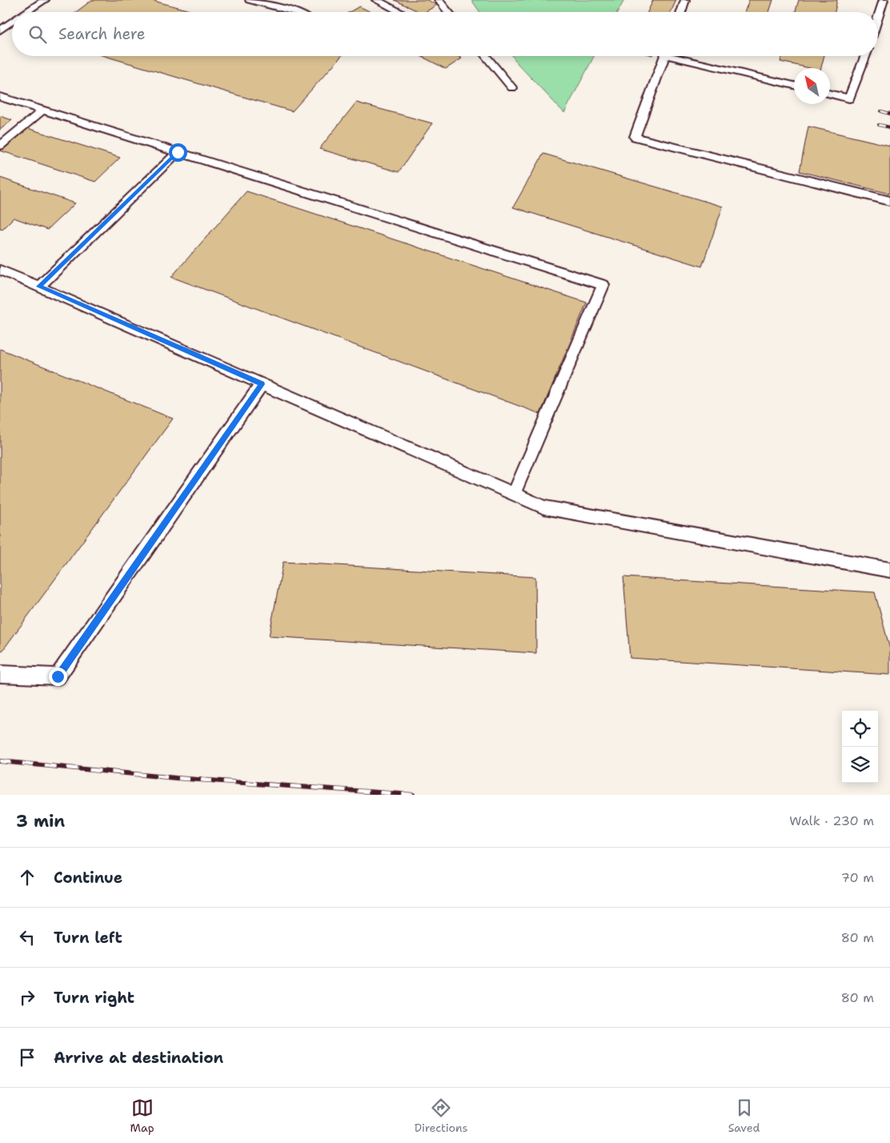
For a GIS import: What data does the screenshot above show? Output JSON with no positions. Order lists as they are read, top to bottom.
{
  "north": "top left",
  "page": {
    "search": "Search here",
    "heading": ["3 min", "Walk · 230 m"],
    "list": [
      ["Continue", "70 m"],
      ["Turn left", "80 m"],
      ["Turn right", "80 m"],
      "Arrive at destination"
    ],
    "nav": ["Map", "Directions", "Saved"]
  }
}
